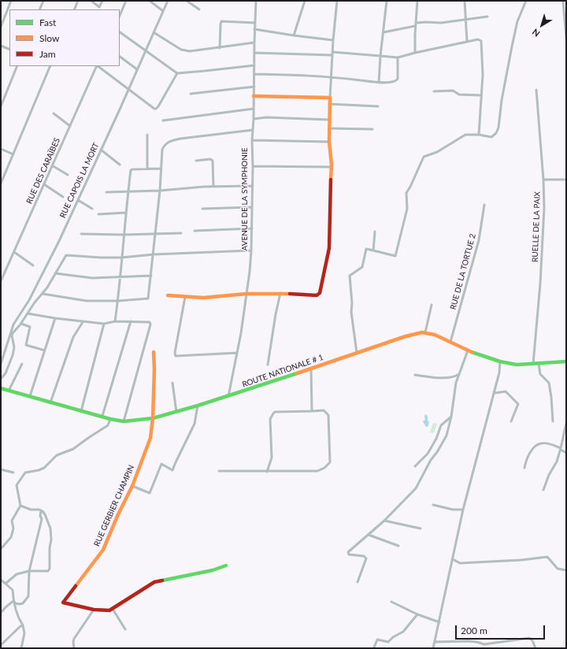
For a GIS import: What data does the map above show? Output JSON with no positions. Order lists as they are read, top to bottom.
{
  "streets": {
    "street": [
      "RUE DES CARAÏBES",
      "RUE CAPOIS LA MORT",
      "AVENUE DE LA SYMPHONIE",
      "RUELLE DE LA PAIX",
      "RUE DE LA TORTUE 2",
      "ROUTE NATIONALE # 1",
      "RUE GERBIER CHAMPIN"
    ]
  },
  "crossings": [
    ["AVENUE DE LA SYMPHONIE", "ROUTE NATIONALE # 1"],
    ["RUELLE DE LA PAIX", "ROUTE NATIONALE # 1"],
    ["RUE DE LA TORTUE 2", "ROUTE NATIONALE # 1"],
    ["ROUTE NATIONALE # 1", "RUE GERBIER CHAMPIN"]
  ],
  "legend": ["Fast", "Slow", "Jam"],
  "scale_bar": "200 m",
  "north": "bottom left"
}
